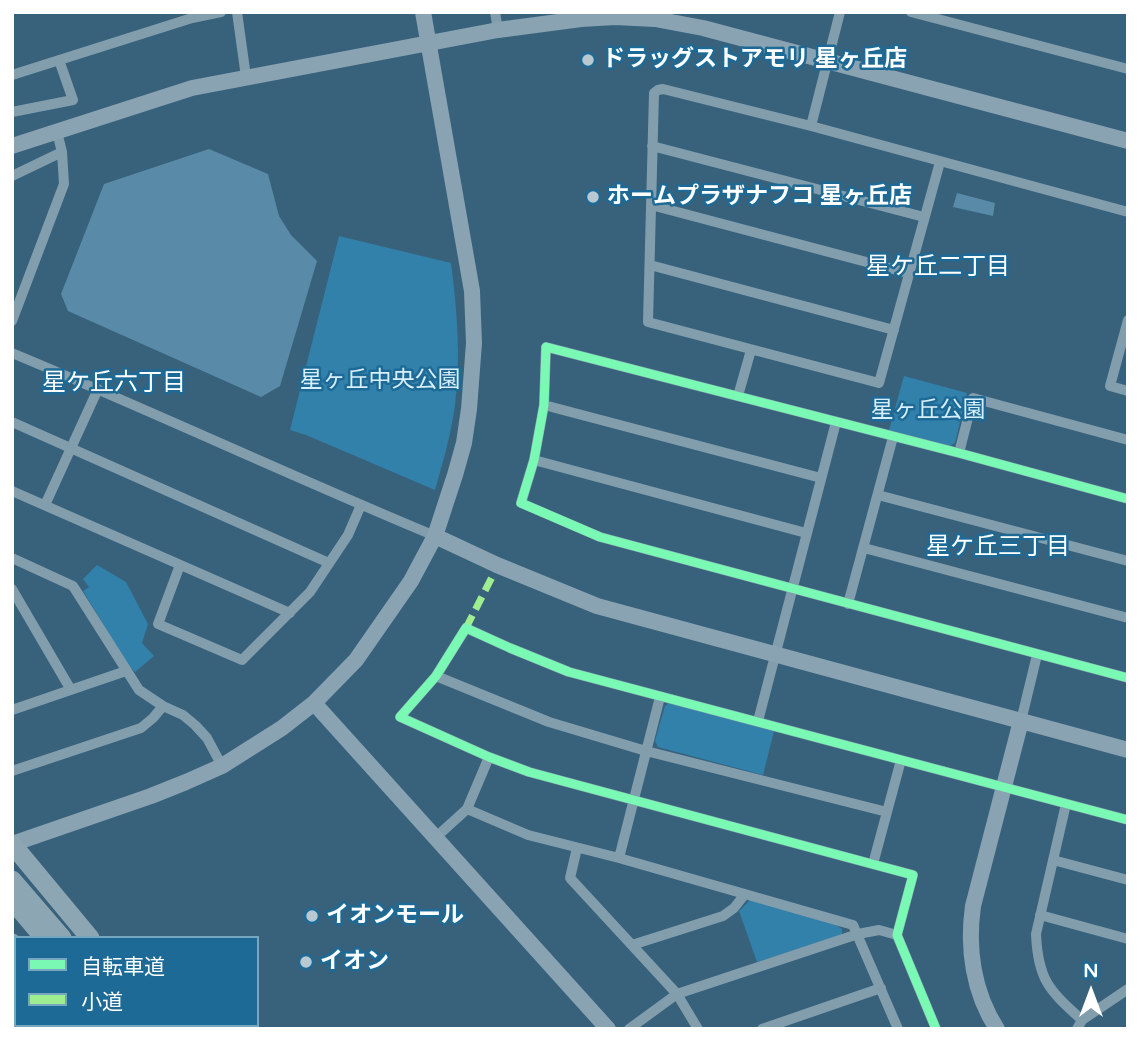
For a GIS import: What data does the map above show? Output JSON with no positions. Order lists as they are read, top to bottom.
{
  "districts": ["星ケ丘二丁目", "星ケ丘六丁目", "星ケ丘三丁目"],
  "parks": ["星ヶ丘中央公園", "星ヶ丘公園"],
  "places": [
    "ドラッグストアモリ 星ヶ丘店",
    "ホームプラザナフコ 星ヶ丘店",
    "イオンモール",
    "イオン"
  ],
  "legend": ["自転車道", "小道"],
  "north": "top"
}
